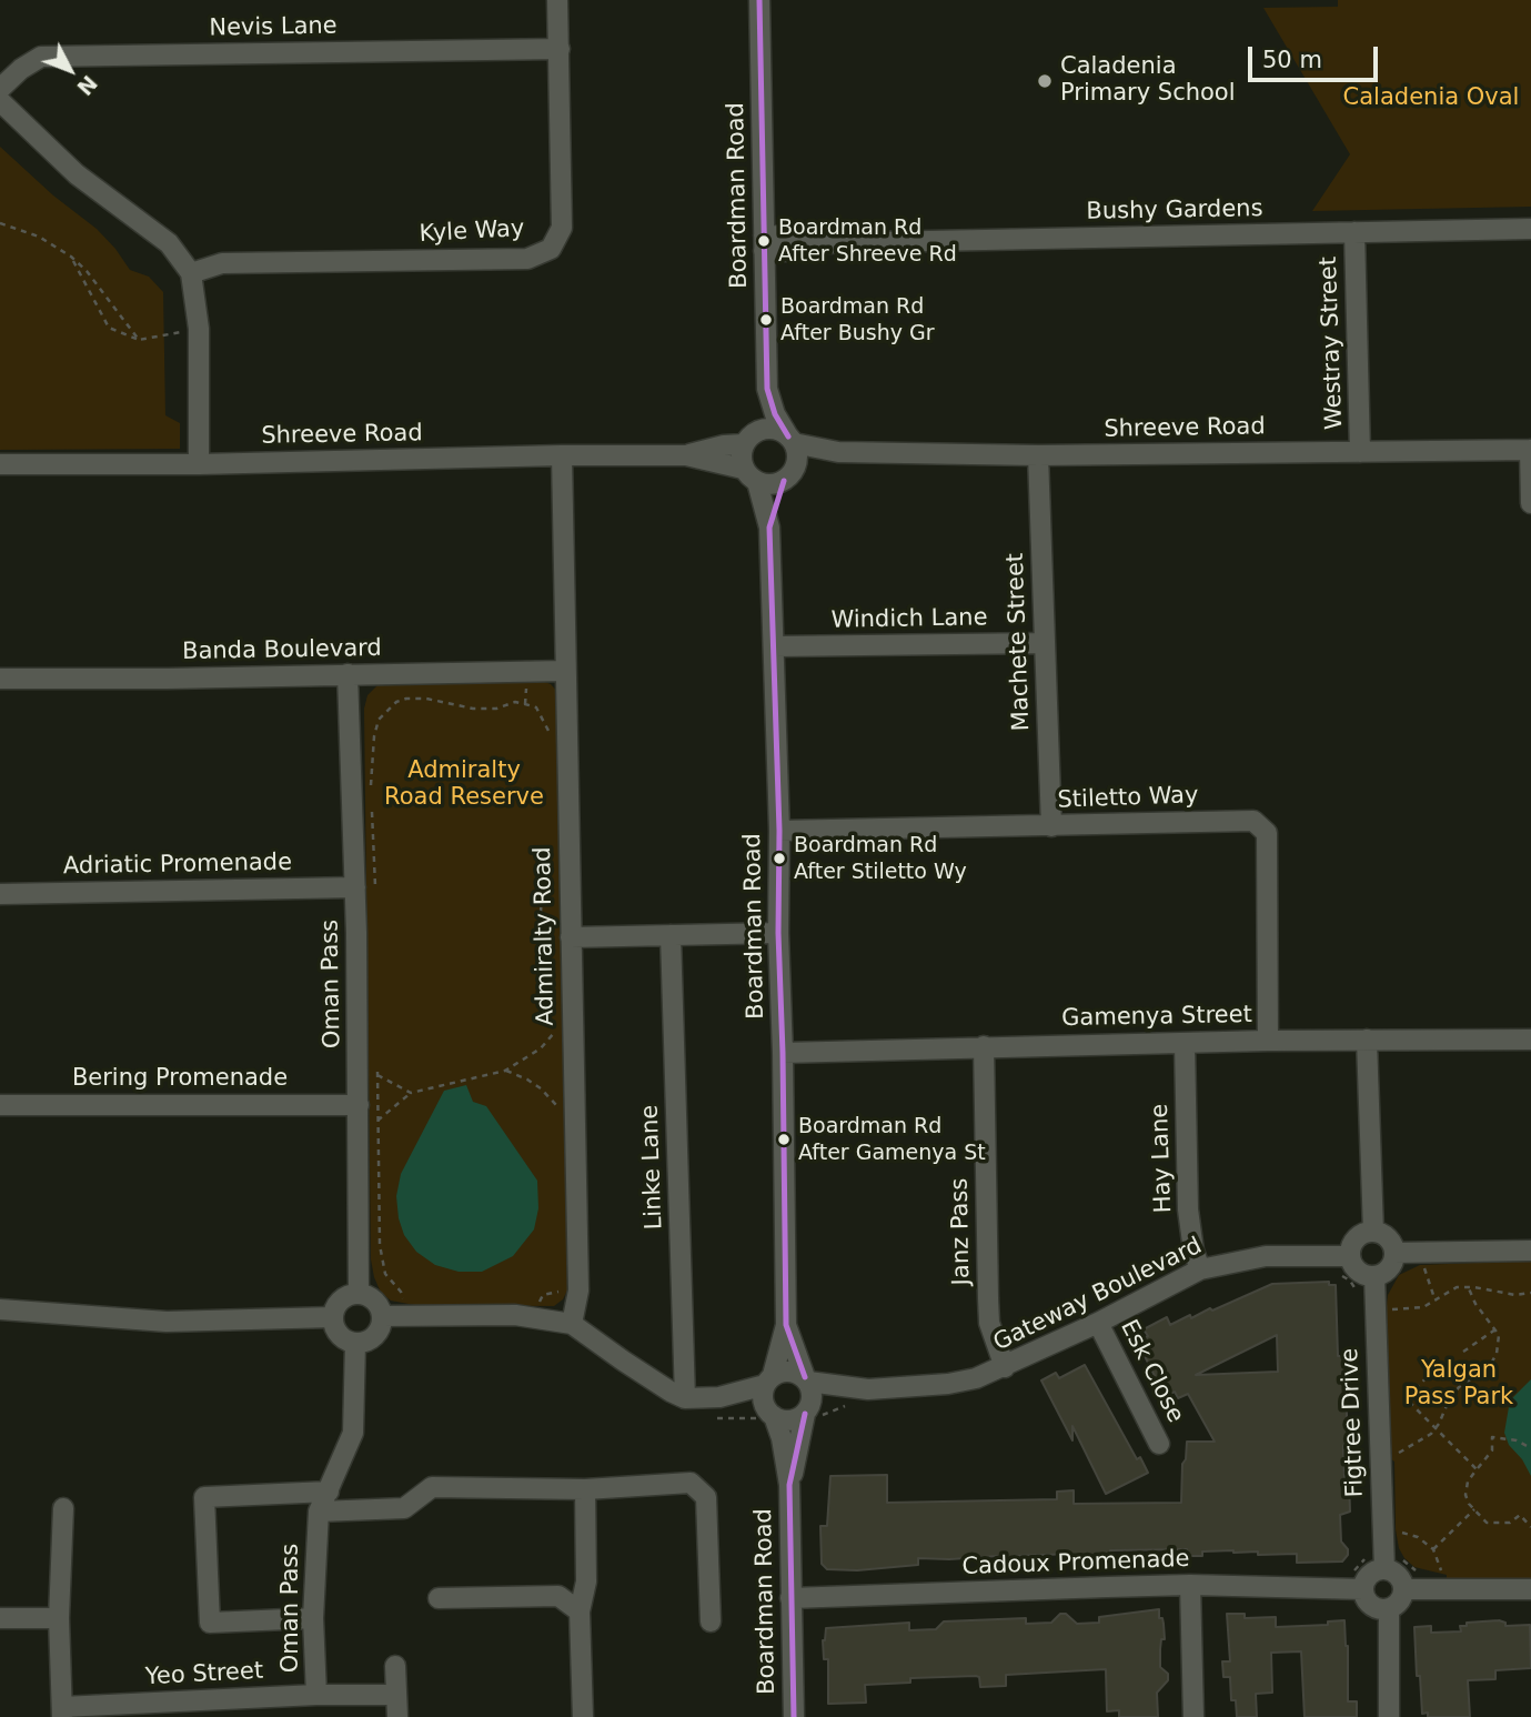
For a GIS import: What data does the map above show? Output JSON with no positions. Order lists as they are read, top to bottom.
{
  "streets": {
    "street": [
      "Nevis Lane",
      "Boardman Road",
      "Bushy Gardens",
      "Kyle Way",
      "Westray Street",
      "Shreeve Road",
      "Windich Lane",
      "Machete Street",
      "Banda Boulevard",
      "Stiletto Way",
      "Adriatic Promenade",
      "Admiralty Road",
      "Oman Pass",
      "Gamenya Street",
      "Bering Promenade",
      "Hay Lane",
      "Linke Lane",
      "Janz Pass",
      "Gateway Boulevard",
      "Esk Close",
      "Figtree Drive",
      "Cadoux Promenade",
      "Yeo Street"
    ]
  },
  "crossings": [
    ["Nevis Lane", "Kyle Way"],
    ["Boardman Road", "Bushy Gardens"],
    ["Boardman Road", "Shreeve Road"],
    ["Boardman Road", "Windich Lane"],
    ["Boardman Road", "Stiletto Way"],
    ["Boardman Road", "Gamenya Street"],
    ["Boardman Road", "Gateway Boulevard"],
    ["Boardman Road", "Cadoux Promenade"],
    ["Bushy Gardens", "Westray Street"],
    ["Westray Street", "Shreeve Road"],
    ["Shreeve Road", "Machete Street"],
    ["Shreeve Road", "Admiralty Road"],
    ["Windich Lane", "Machete Street"],
    ["Machete Street", "Stiletto Way"],
    ["Banda Boulevard", "Admiralty Road"],
    ["Banda Boulevard", "Oman Pass"],
    ["Stiletto Way", "Gamenya Street"],
    ["Adriatic Promenade", "Oman Pass"],
    ["Oman Pass", "Bering Promenade"],
    ["Oman Pass", "Yeo Street"],
    ["Gamenya Street", "Hay Lane"],
    ["Gamenya Street", "Janz Pass"],
    ["Hay Lane", "Gateway Boulevard"],
    ["Janz Pass", "Gateway Boulevard"],
    ["Gateway Boulevard", "Esk Close"],
    ["Gateway Boulevard", "Figtree Drive"],
    ["Figtree Drive", "Cadoux Promenade"]
  ],
  "parks": ["Caladenia Oval", "Admiralty Road Reserve", "Yalgan Pass Park"],
  "places": [
    "Caladenia Primary School",
    "Boardman Rd After Shreeve Rd",
    "Boardman Rd After Bushy Gr",
    "Boardman Rd After Stiletto Wy",
    "Boardman Rd After Gamenya St"
  ],
  "scale_bar": "50 m",
  "north": "bottom right"
}
